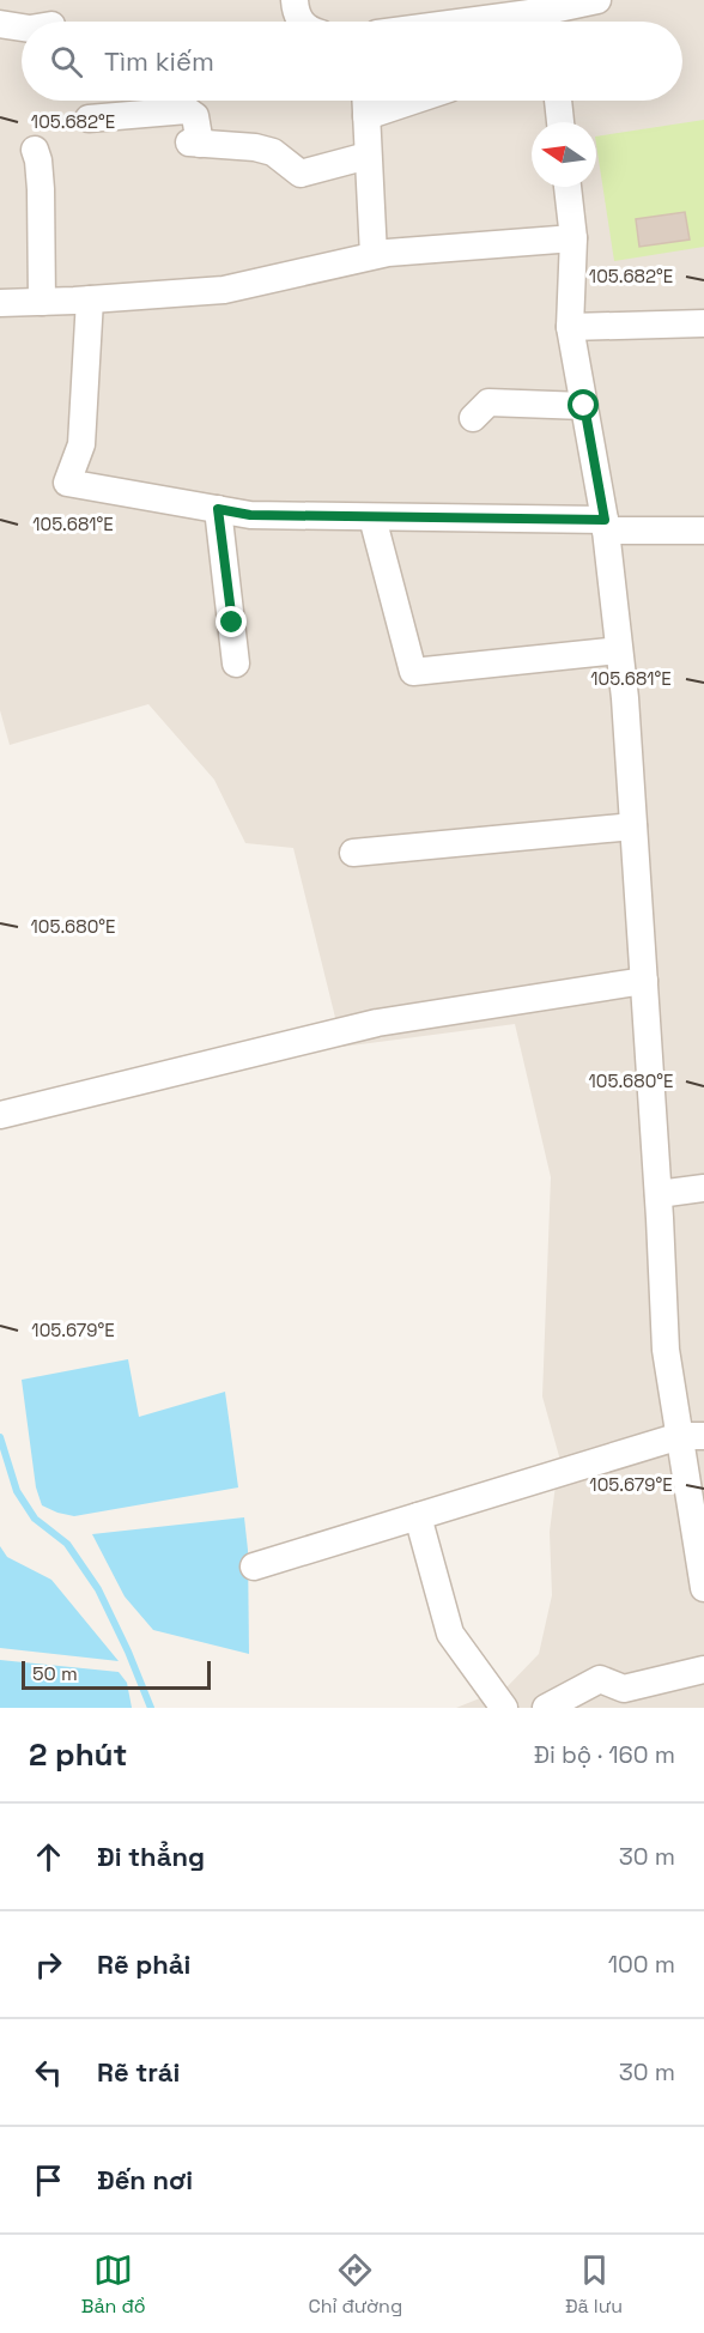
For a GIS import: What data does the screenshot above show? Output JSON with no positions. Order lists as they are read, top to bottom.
{
  "scale_bar": "50 m",
  "north": "left",
  "page": {
    "search": "Tìm kiếm",
    "scale": "50 m",
    "heading": ["2 phút", "Đi bộ · 160 m"],
    "list": [
      ["Đi thẳng", "30 m"],
      ["Rẽ phải", "100 m"],
      ["Rẽ trái", "30 m"],
      "Đến nơi"
    ],
    "nav": ["Bản đồ", "Chỉ đường", "Đã lưu"]
  },
  "coordinates": [
    "105.682°E",
    "105.681°E",
    "105.680°E",
    "105.679°E"
  ]
}
